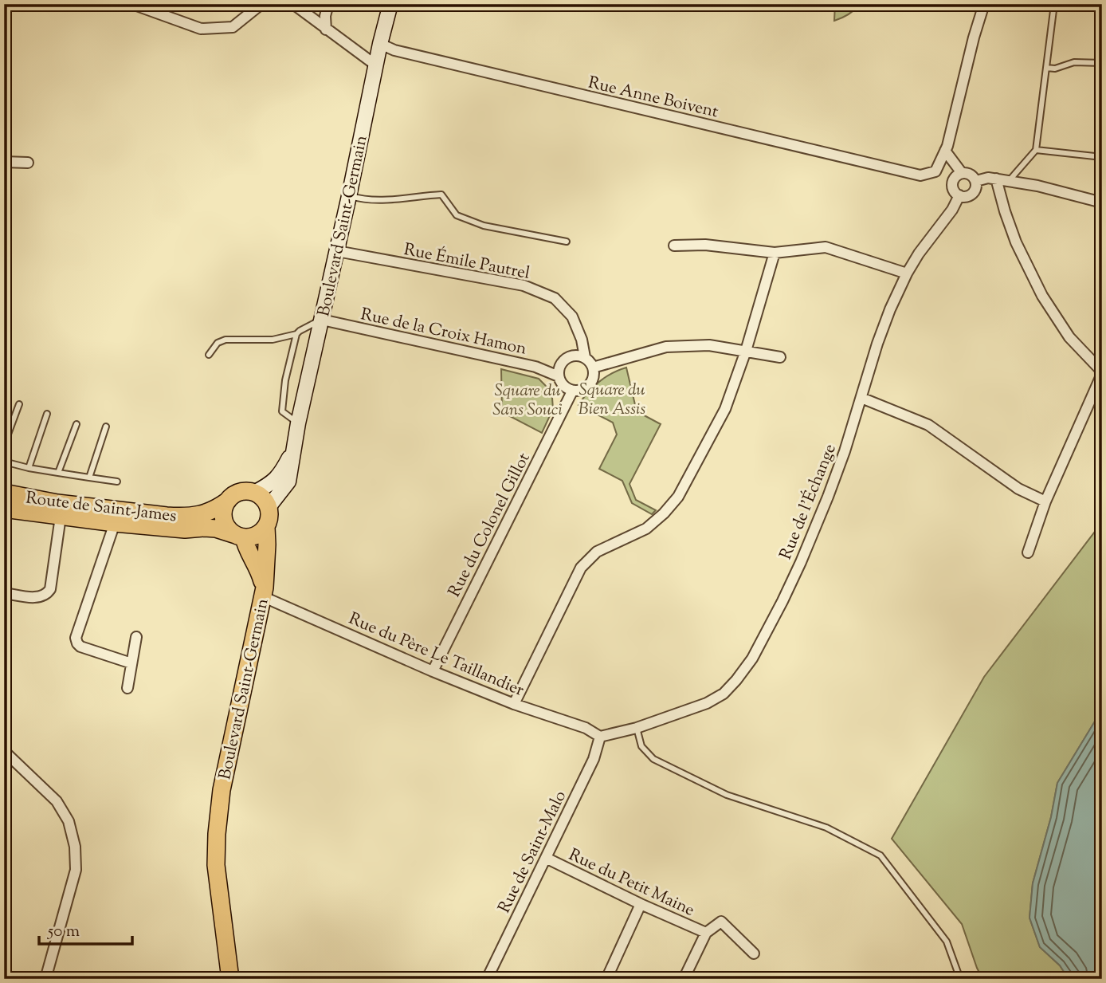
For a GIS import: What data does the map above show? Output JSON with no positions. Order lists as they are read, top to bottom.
{
  "streets": {
    "main road": ["Boulevard Saint-Germain", "Route de Saint-James"],
    "street": [
      "Rue Anne Boivent",
      "Rue Émile Pautrel",
      "Rue de la Croix Hamon",
      "Rue de l'Échange",
      "Rue du Colonel Gillot",
      "Rue du Père Le Taillandier",
      "Rue de Saint-Malo",
      "Rue du Petit Maine"
    ]
  },
  "crossings": [
    ["Rue Anne Boivent", "Boulevard Saint-Germain"],
    ["Boulevard Saint-Germain", "Rue Émile Pautrel"],
    ["Boulevard Saint-Germain", "Rue de la Croix Hamon"],
    ["Boulevard Saint-Germain", "Route de Saint-James"],
    ["Boulevard Saint-Germain", "Rue du Père Le Taillandier"],
    ["Rue Émile Pautrel", "Rue de la Croix Hamon"],
    ["Rue Émile Pautrel", "Rue du Colonel Gillot"],
    ["Rue de la Croix Hamon", "Rue du Colonel Gillot"],
    ["Rue de l'Échange", "Rue du Père Le Taillandier"],
    ["Rue de l'Échange", "Rue de Saint-Malo"],
    ["Rue du Colonel Gillot", "Rue du Père Le Taillandier"],
    ["Rue du Père Le Taillandier", "Rue de Saint-Malo"],
    ["Rue de Saint-Malo", "Rue du Petit Maine"]
  ],
  "parks": ["Square du Bien Assis", "Square du Sans Souci"],
  "scale_bar": "50 m"
}
